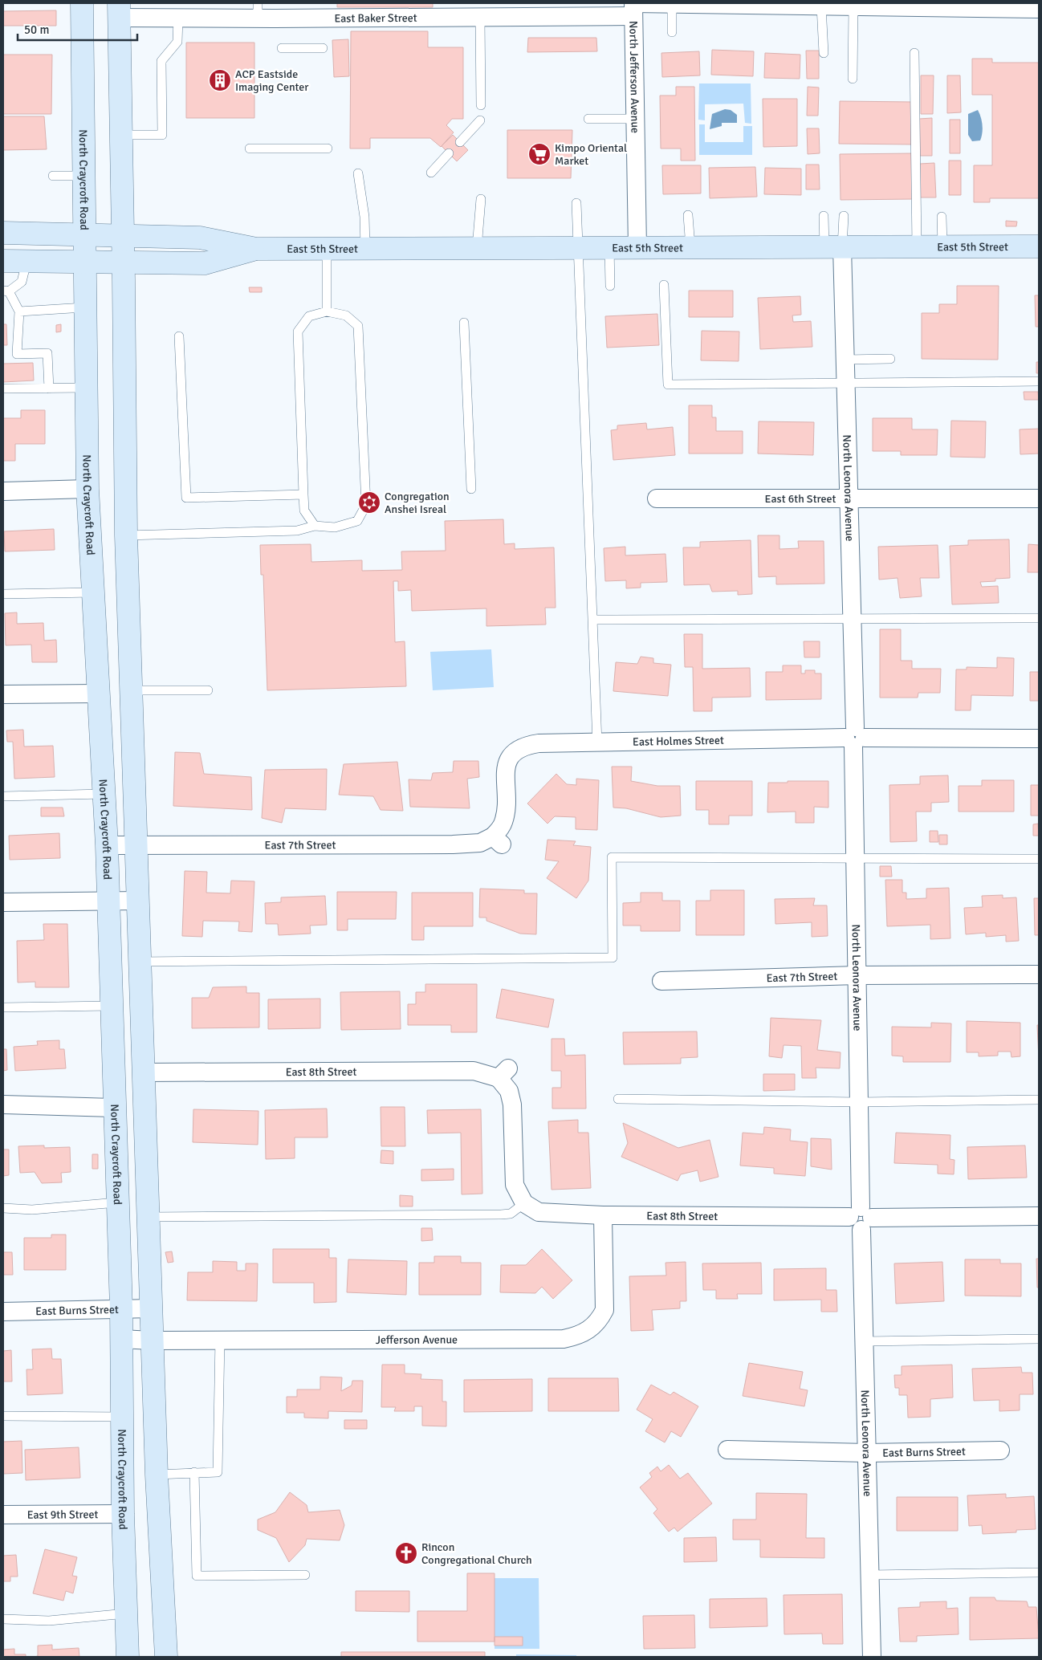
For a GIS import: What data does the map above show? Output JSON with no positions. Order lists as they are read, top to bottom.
{
  "streets": {
    "main road": ["North Craycroft Road", "East 5th Street"],
    "street": [
      "East Baker Street",
      "North Jefferson Avenue",
      "North Leonora Avenue",
      "East 6th Street",
      "East Holmes Street",
      "East 7th Street",
      "East 8th Street",
      "East Burns Street",
      "Jefferson Avenue",
      "East 9th Street"
    ]
  },
  "crossings": [
    ["East Baker Street", "North Jefferson Avenue"],
    ["North Jefferson Avenue", "East 5th Street"],
    ["North Craycroft Road", "East 5th Street"],
    ["North Craycroft Road", "East 7th Street"],
    ["North Craycroft Road", "East Burns Street"],
    ["North Craycroft Road", "Jefferson Avenue"],
    ["North Craycroft Road", "East 9th Street"],
    ["East 5th Street", "North Leonora Avenue"],
    ["North Leonora Avenue", "East 6th Street"],
    ["North Leonora Avenue", "East Holmes Street"],
    ["North Leonora Avenue", "East 7th Street"],
    ["North Leonora Avenue", "East 8th Street"],
    ["North Leonora Avenue", "East Burns Street"],
    ["East Holmes Street", "East 7th Street"],
    ["East 8th Street", "Jefferson Avenue"]
  ],
  "places": {
    "building": ["ACP Eastside Imaging Center"],
    "supermarket": ["Kimpo Oriental Market"],
    "synagogue": ["Congregation Anshei Isreal"],
    "church": ["Rincon Congregational Church"]
  },
  "scale_bar": "50 m"
}
